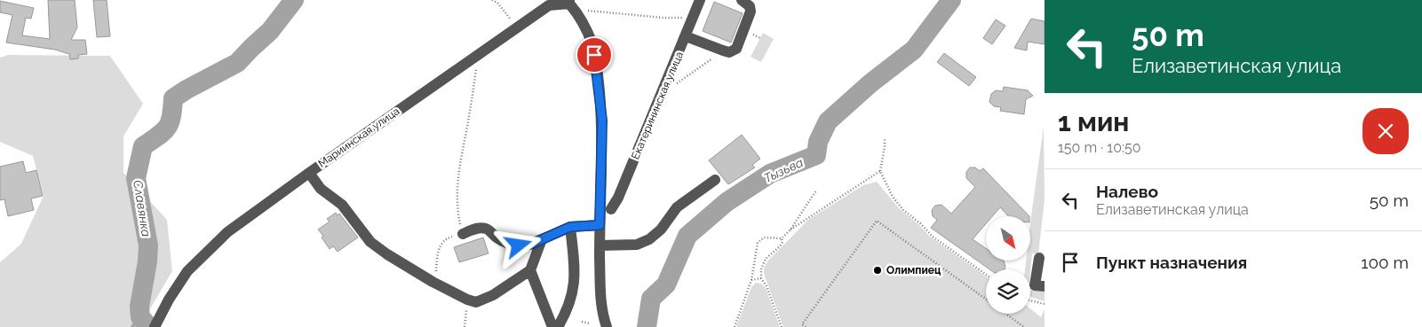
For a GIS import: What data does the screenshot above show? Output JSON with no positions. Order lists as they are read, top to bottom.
{
  "streets": {
    "street": ["Екатерининская улица", "Мариинская улица"]
  },
  "water": ["Тызьва", "Славянка"],
  "places": ["Олимпиец"],
  "north": "bottom right",
  "page": {
    "turn": ["50 m", "Елизаветинская улица"],
    "heading": ["1 мин", "150 m · 10:50"],
    "list": [
      {
        "name": "Налево",
        "note": "Елизаветинская улица",
        "value": "50 m"
      },
      {
        "name": "Пункт назначения",
        "value": "100 m"
      }
    ]
  }
}
